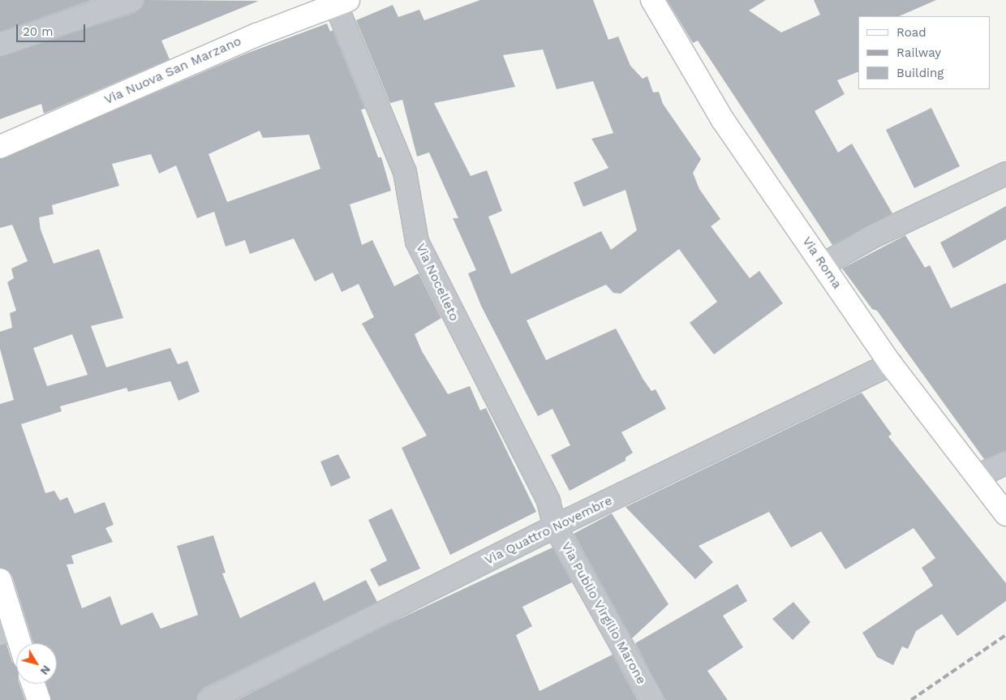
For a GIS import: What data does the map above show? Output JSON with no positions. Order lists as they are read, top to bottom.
{
  "streets": {
    "main road": ["Via Nuova San Marzano", "Via Roma"],
    "street": ["Via Nocelleto", "Via Quattro Novembre", "Via Publio Virgilio Marone"]
  },
  "crossings": [
    ["Via Nuova San Marzano", "Via Nocelleto"],
    ["Via Roma", "Via Quattro Novembre"],
    ["Via Nocelleto", "Via Quattro Novembre"],
    ["Via Nocelleto", "Via Publio Virgilio Marone"],
    ["Via Quattro Novembre", "Via Publio Virgilio Marone"]
  ],
  "legend": ["Road", "Railway", "Building"],
  "scale_bar": "20 m",
  "north": "bottom right"
}
